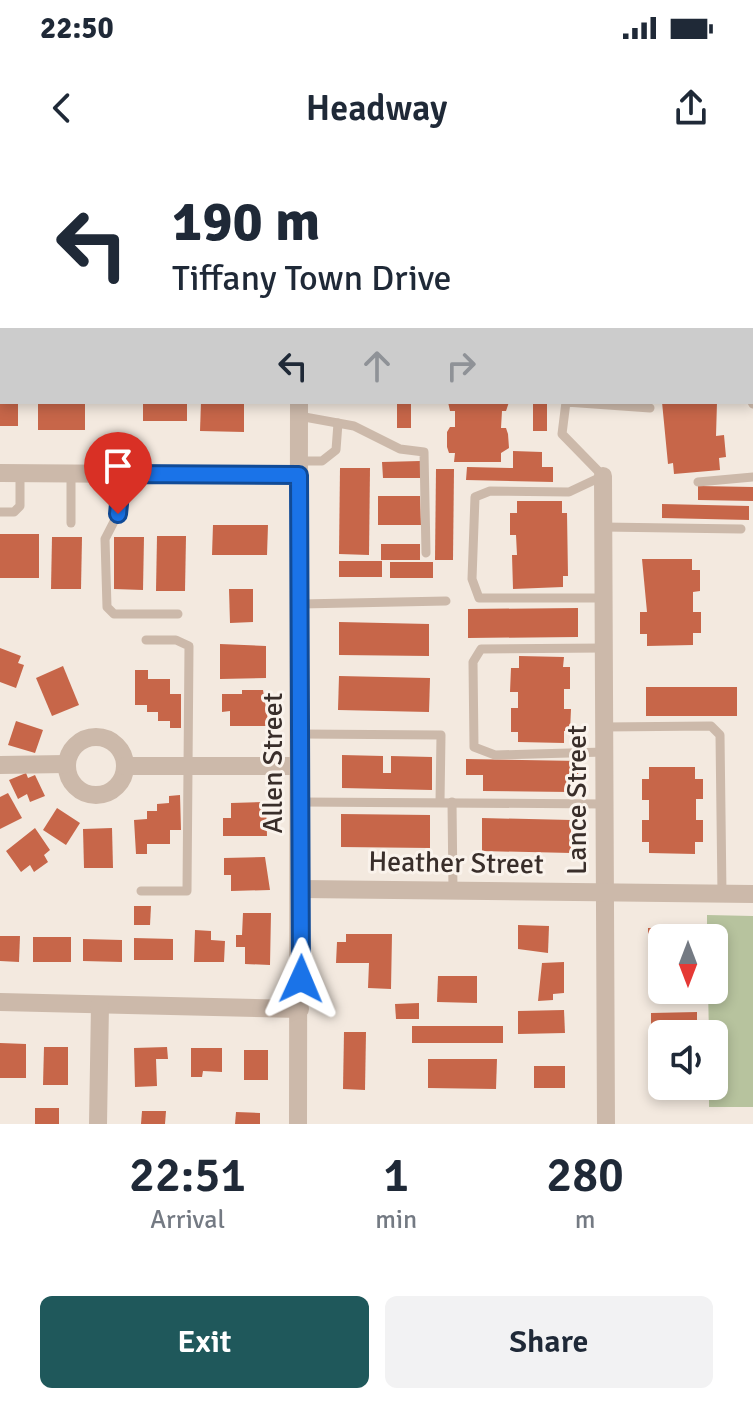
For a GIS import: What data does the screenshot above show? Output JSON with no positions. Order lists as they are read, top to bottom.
{
  "streets": {
    "street": ["Allen Street", "Lance Street", "Heather Street"]
  },
  "crossings": [
    ["Allen Street", "Heather Street"],
    ["Lance Street", "Heather Street"]
  ],
  "north": "bottom",
  "page": {
    "status": "22:50",
    "header": "Headway",
    "turn": ["190 m", "Tiffany Town Drive"],
    "eta": [
      "22:51",
      "Arrival",
      "1",
      "min",
      "280",
      "m"
    ],
    "buttons": ["Exit", "Share"]
  }
}
